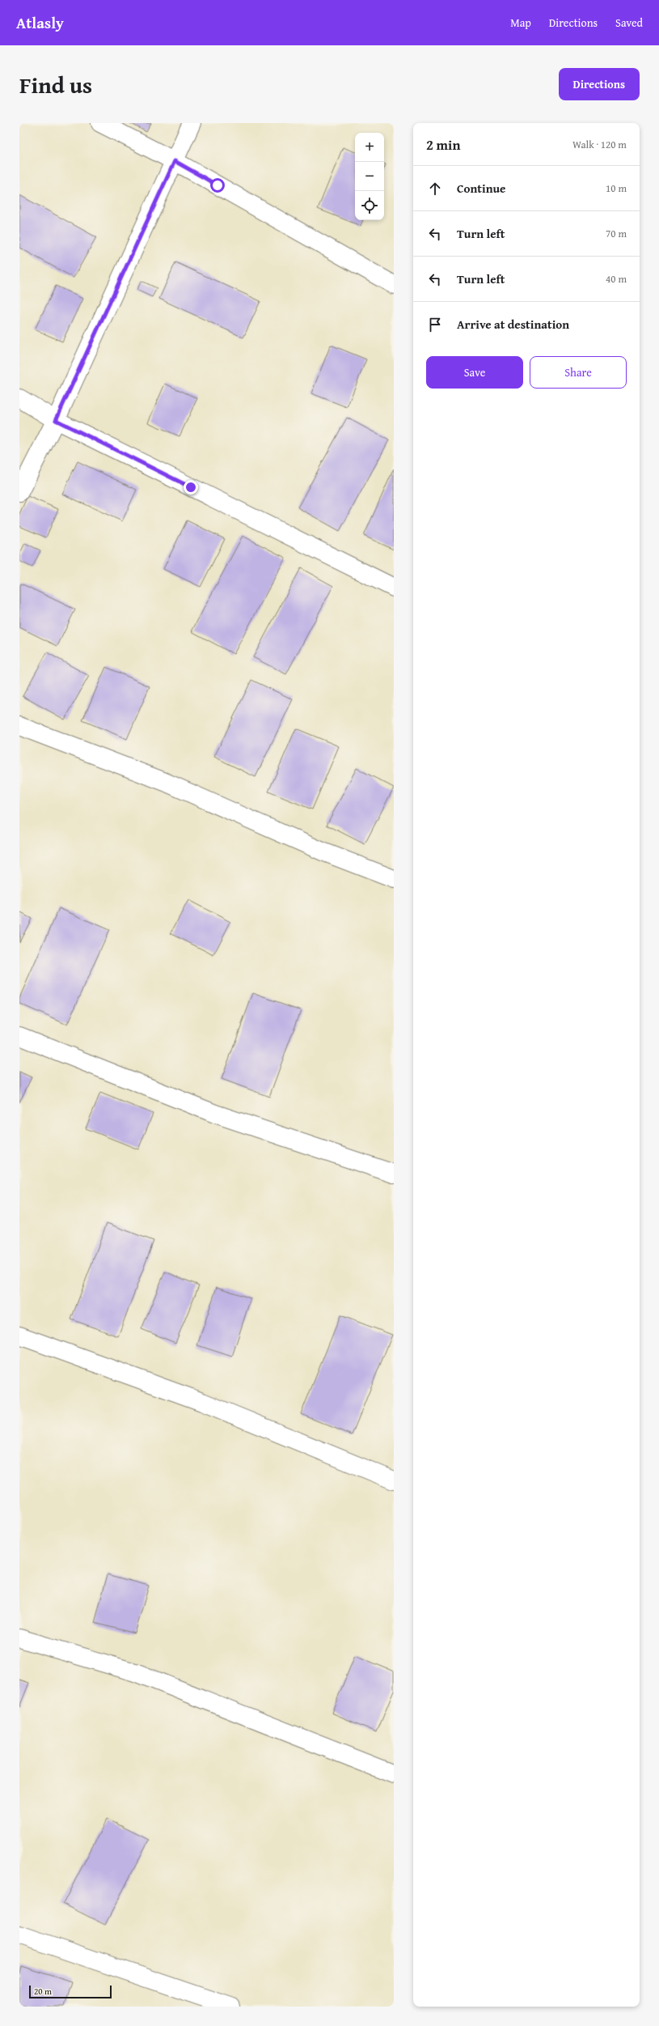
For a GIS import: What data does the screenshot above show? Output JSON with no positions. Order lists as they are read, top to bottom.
{
  "scale_bar": "20 m",
  "page": {
    "header": "Atlasly",
    "nav": ["Map", "Directions", "Saved"],
    "title": "Find us",
    "buttons": [
      "Directions",
      ["Save", "Share"]
    ],
    "heading": ["2 min", "Walk · 120 m"],
    "map_buttons": ["+", "−"],
    "list": [
      ["Continue", "10 m"],
      ["Turn left", "70 m"],
      ["Turn left", "40 m"],
      "Arrive at destination"
    ],
    "scale": "20 m"
  }
}
